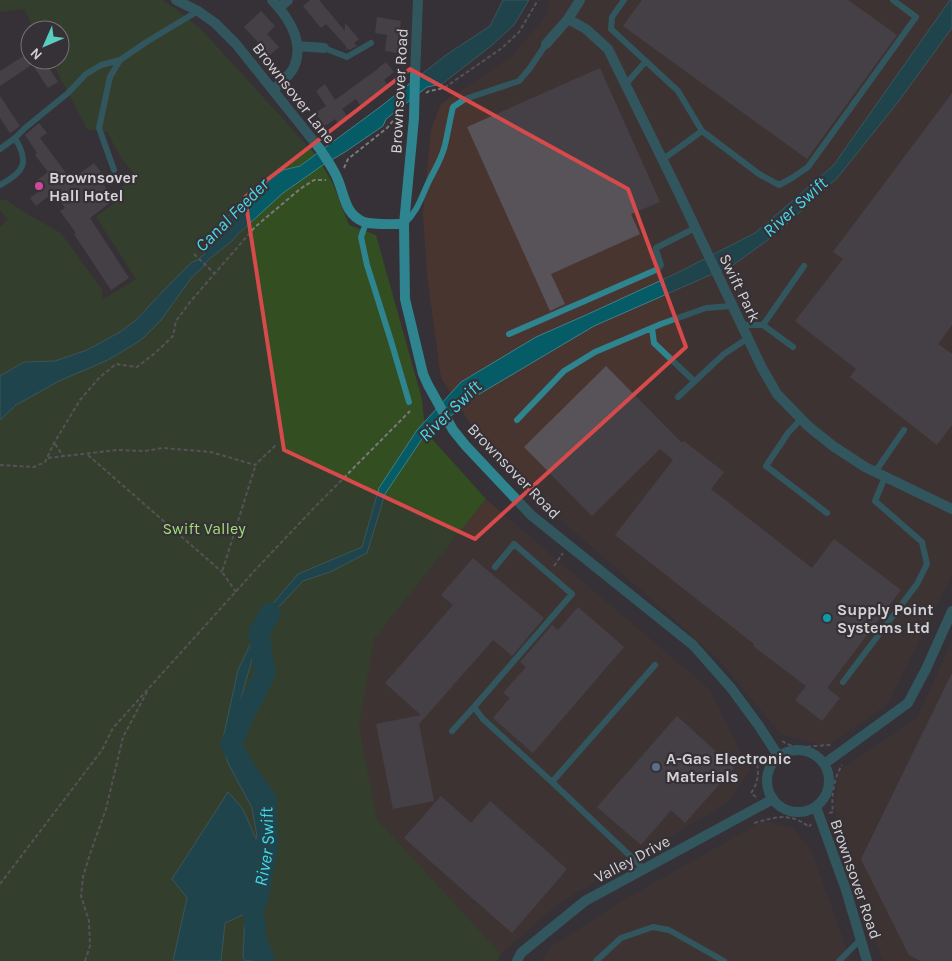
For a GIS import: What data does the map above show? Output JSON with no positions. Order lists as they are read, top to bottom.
{
  "streets": {
    "street": [
      "Brownsover Road",
      "Brownsover Lane",
      "Swift Park",
      "Valley Drive"
    ]
  },
  "crossings": [
    ["Brownsover Road", "Valley Drive"]
  ],
  "water": ["River Swift", "Canal Feeder"],
  "parks": ["Swift Valley"],
  "places": ["Brownsover Hall Hotel", "Supply Point Systems Ltd", "A-Gas Electronic Materials"],
  "north": "bottom left"
}
